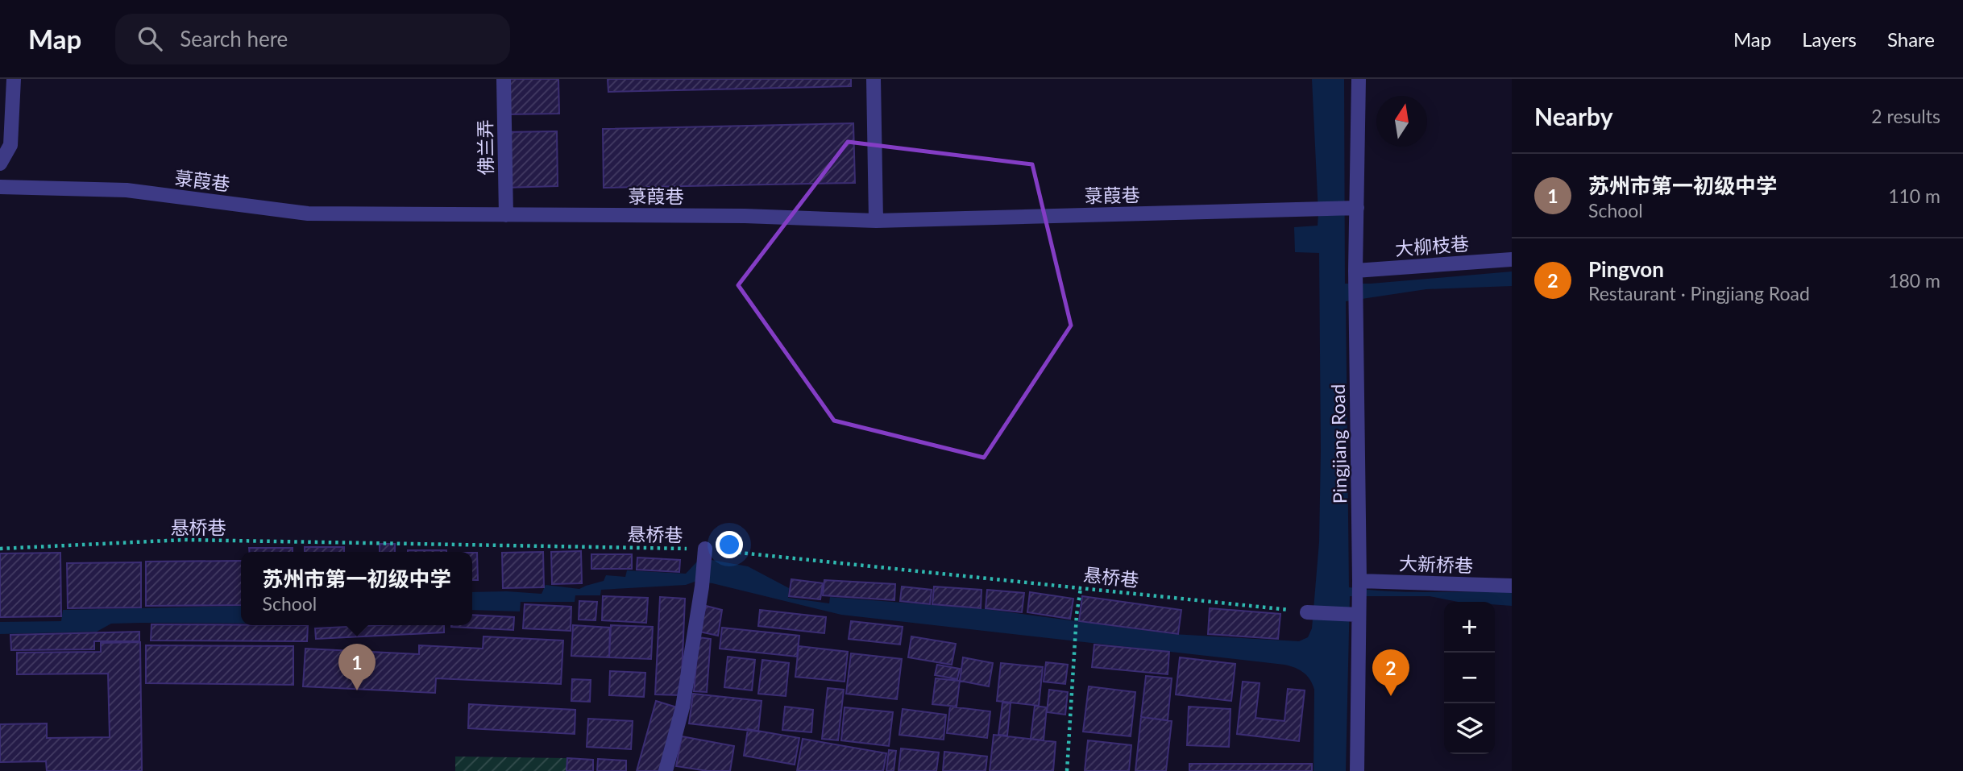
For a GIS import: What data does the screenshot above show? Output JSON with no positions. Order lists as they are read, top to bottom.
{
  "streets": {
    "street": [
      "佛兰弄",
      "菉葭巷",
      "大柳枝巷",
      "Pingjiang Road",
      "大新桥巷"
    ],
    "path": ["悬桥巷"]
  },
  "crossings": [
    ["佛兰弄", "菉葭巷"],
    ["大柳枝巷", "Pingjiang Road"],
    ["Pingjiang Road", "大新桥巷"]
  ],
  "north": "top",
  "page": {
    "header": "Map",
    "search": "Search here",
    "nav": ["Map", "Layers", "Share"],
    "heading": ["Nearby", "2 results"],
    "list": [
      {
        "mark": "1",
        "name": "苏州市第一初级中学",
        "note": "School",
        "value": "110 m"
      },
      {
        "mark": "2",
        "name": "Pingvon",
        "note": "Restaurant · Pingjiang Road",
        "value": "180 m"
      }
    ],
    "popup": ["苏州市第一初级中学", "School"],
    "map_buttons": ["+", "−"],
    "pins": ["1", "2"]
  }
}
